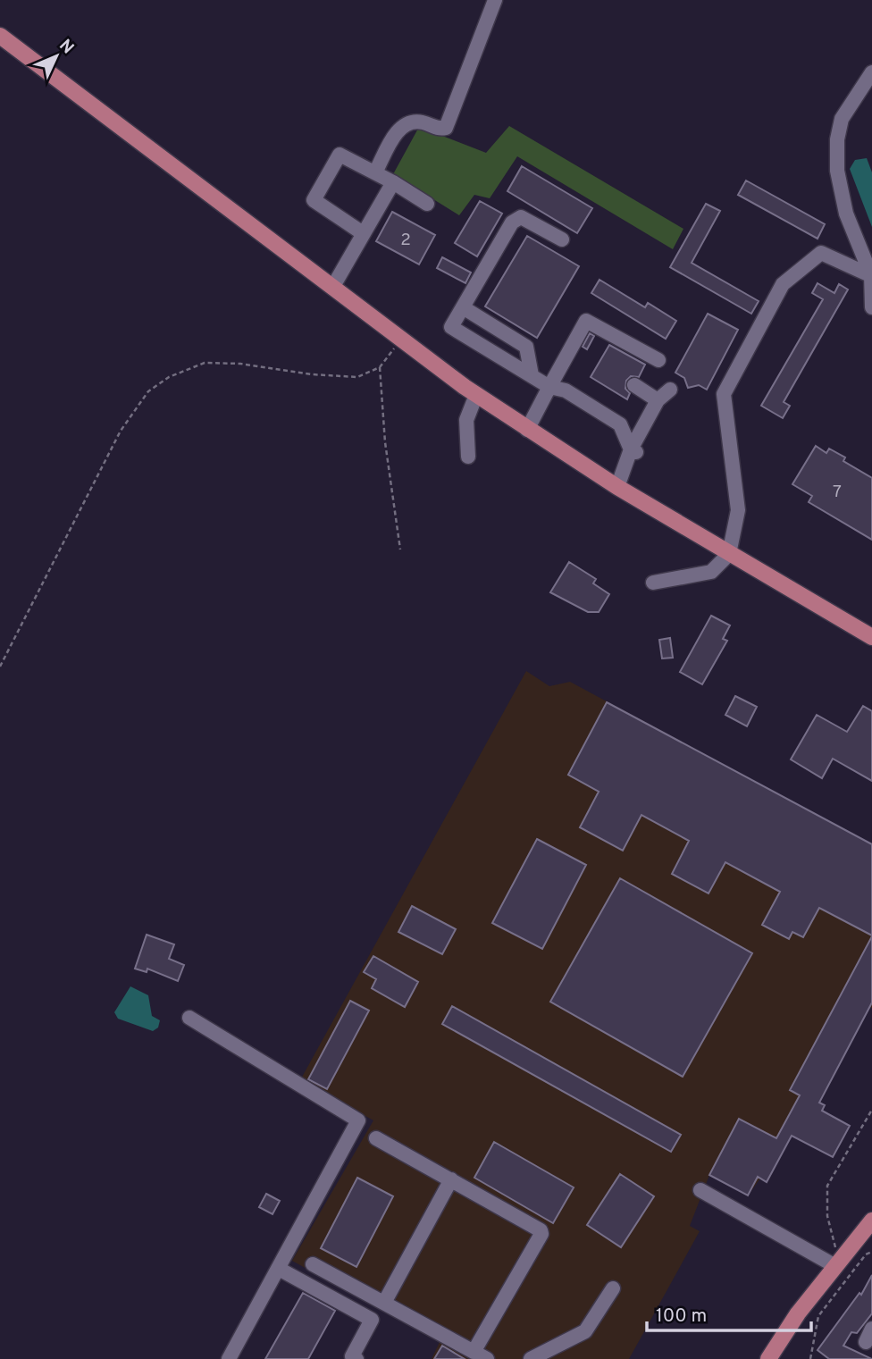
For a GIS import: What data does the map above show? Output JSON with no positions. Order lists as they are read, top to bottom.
{
  "house_numbers": ["2", "7"],
  "scale_bar": "100 m",
  "north": "top right"
}
